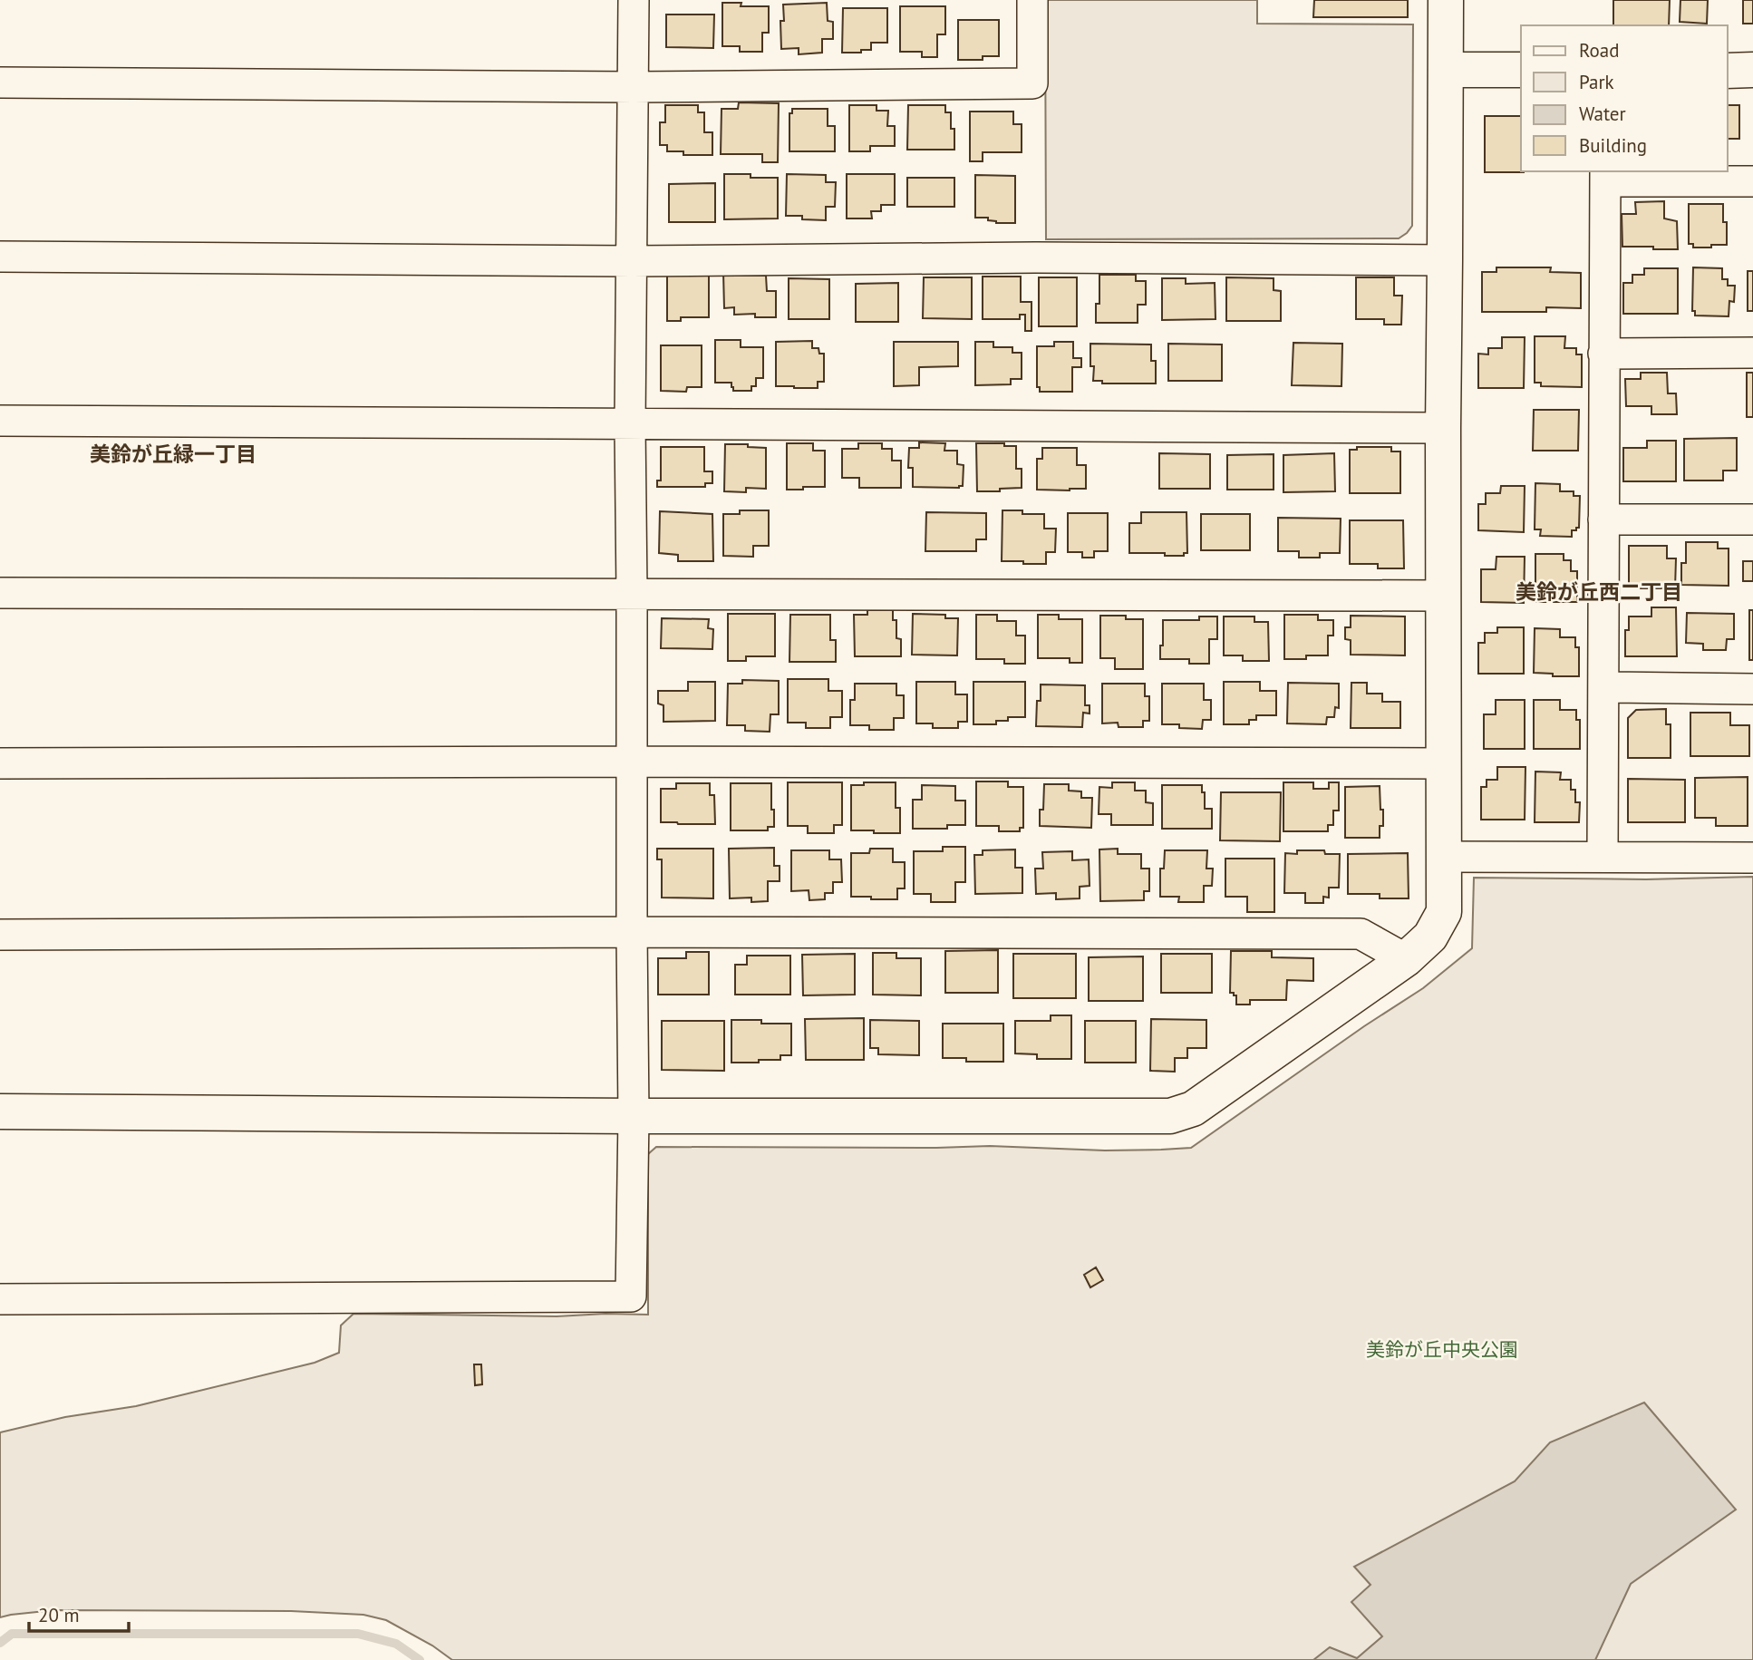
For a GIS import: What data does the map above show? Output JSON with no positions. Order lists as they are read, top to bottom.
{
  "districts": ["美鈴が丘緑一丁目", "美鈴が丘西二丁目"],
  "parks": ["美鈴が丘中央公園"],
  "legend": [
    "Road",
    "Park",
    "Water",
    "Building"
  ],
  "scale_bar": "20 m"
}
